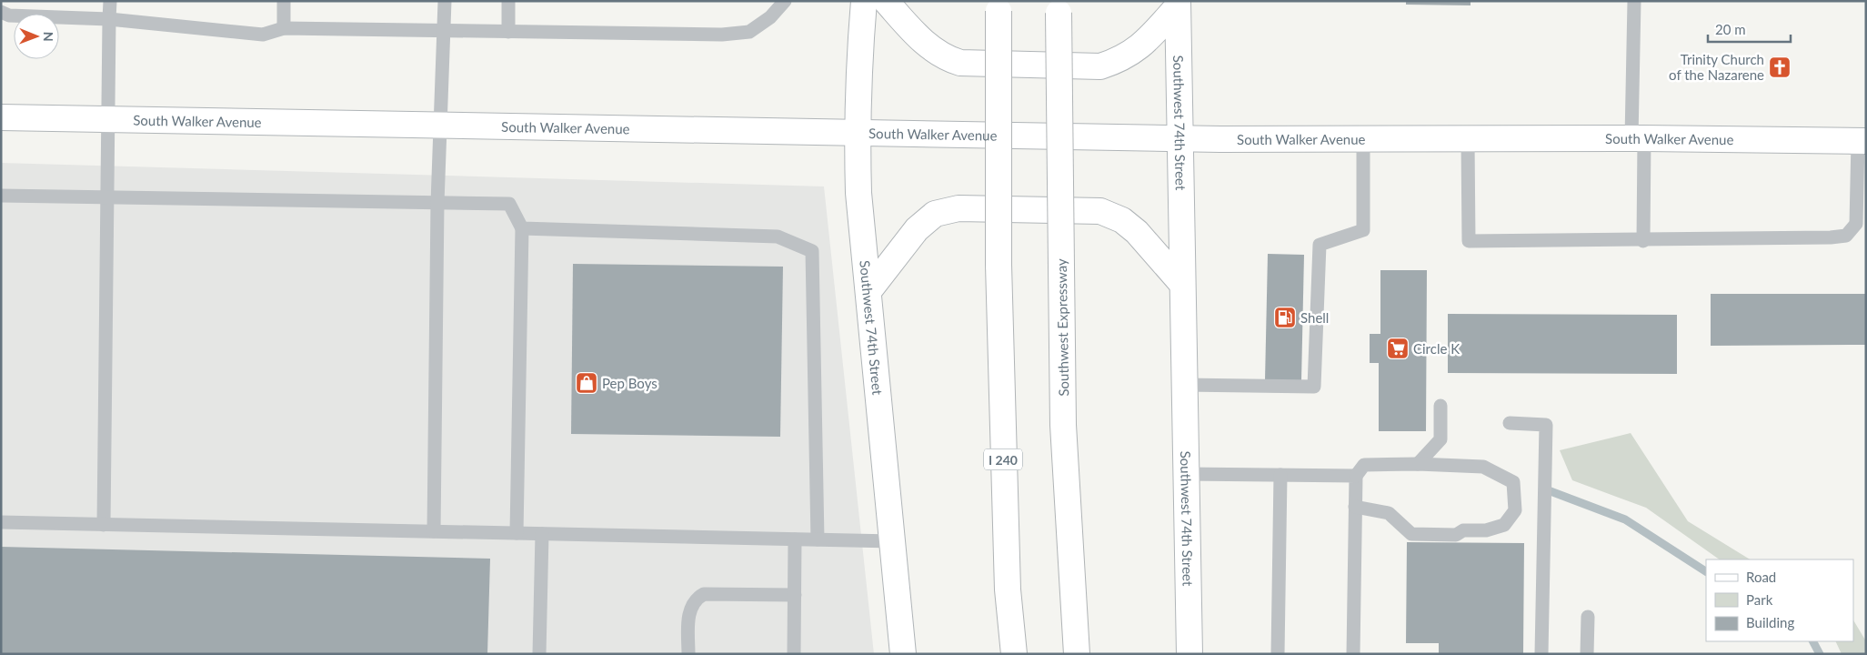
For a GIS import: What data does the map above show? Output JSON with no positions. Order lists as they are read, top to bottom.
{
  "streets": {
    "main road": [
      "South Walker Avenue",
      "Southwest 74th Street",
      "Southwest Expressway",
      "I 240"
    ]
  },
  "crossings": [
    ["South Walker Avenue", "Southwest 74th Street"]
  ],
  "places": {
    "church": ["Trinity Church of the Nazarene"],
    "fuel station": ["Shell"],
    "supermarket": ["Circle K"],
    "shop": ["Pep Boys"]
  },
  "legend": ["Road", "Park", "Building"],
  "scale_bar": "20 m",
  "north": "right"
}
